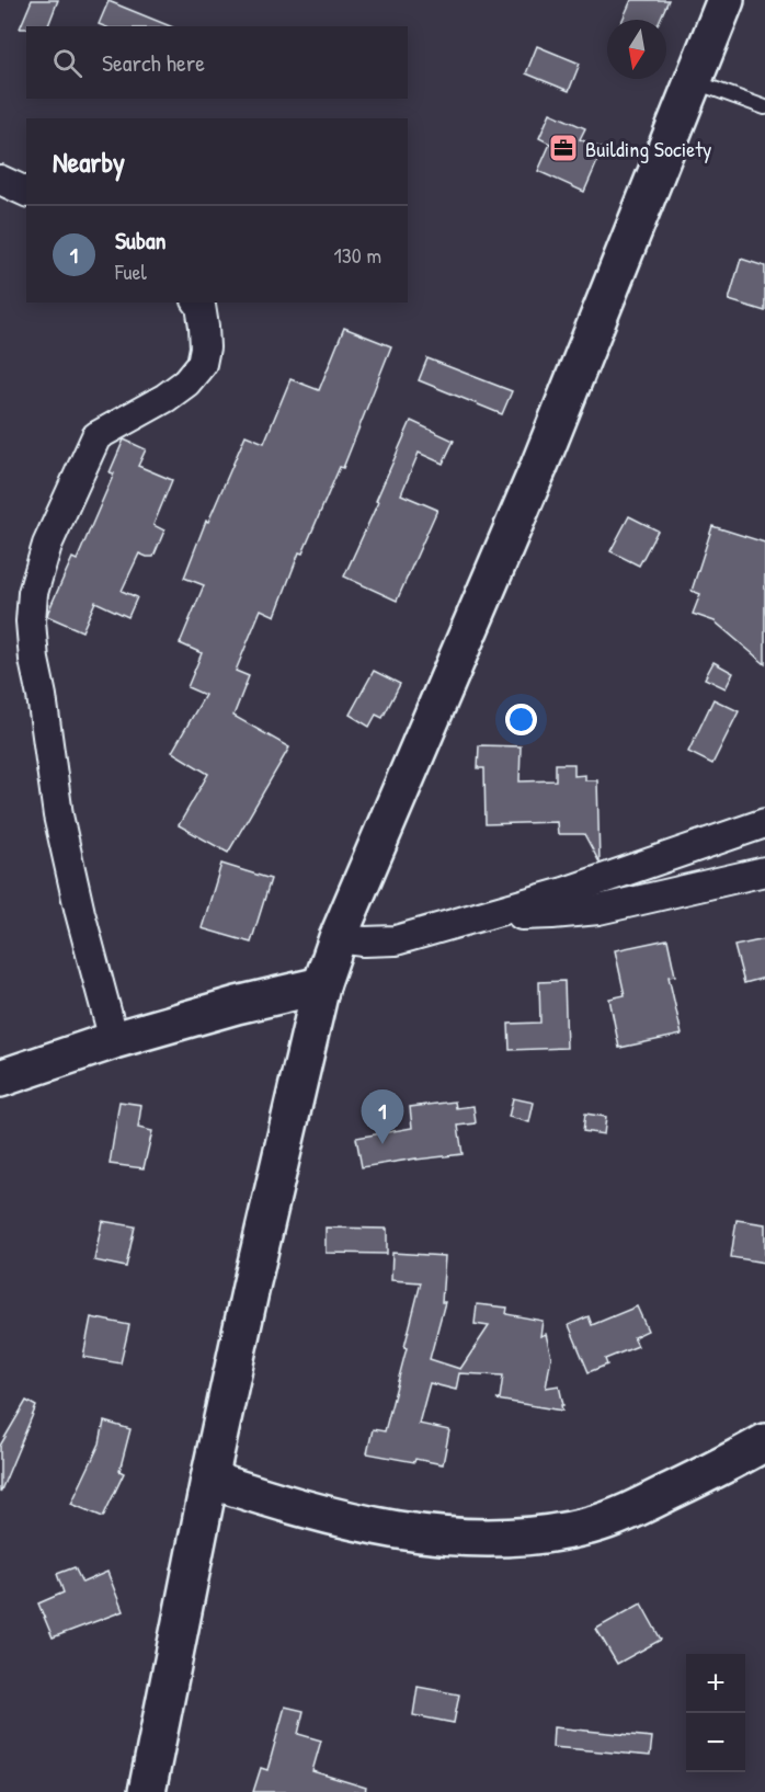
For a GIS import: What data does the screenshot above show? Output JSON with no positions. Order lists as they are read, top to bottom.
{
  "places": {
    "office": ["Building Society"]
  },
  "north": "bottom",
  "page": {
    "search": "Search here",
    "heading": "Nearby",
    "list": [
      {
        "mark": "1",
        "name": "Suban",
        "note": "Fuel",
        "value": "130 m"
      }
    ],
    "pins": "1",
    "map_buttons": ["+", "−"]
  }
}
